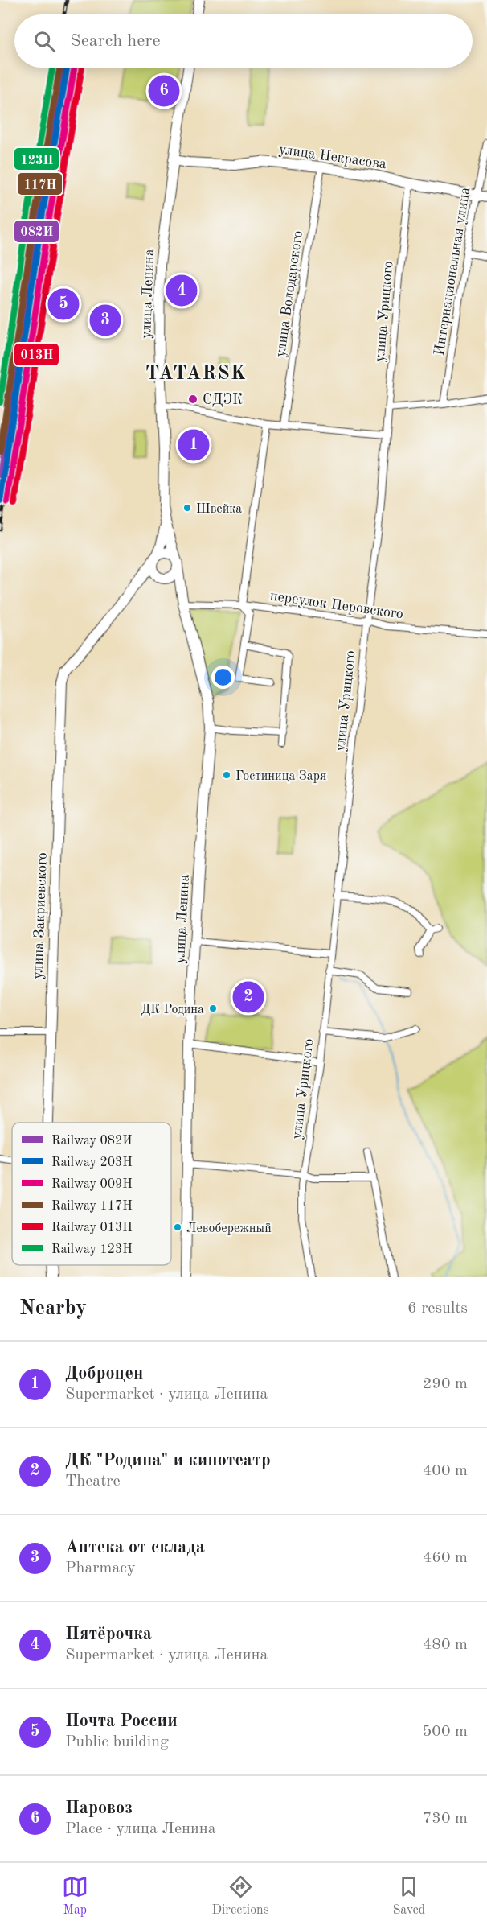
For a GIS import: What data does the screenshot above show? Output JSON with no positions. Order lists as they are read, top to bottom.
{
  "streets": {
    "main road": ["улица Некрасова", "улица Ленина", "улица Закриевского"],
    "street": [
      "Интернациональная улица",
      "улица Володарского",
      "улица Урицкого",
      "переулок Перовского"
    ]
  },
  "crossings": [
    ["улица Некрасова", "Интернациональная улица"],
    ["улица Некрасова", "улица Ленина"],
    ["улица Некрасова", "улица Володарского"],
    ["улица Некрасова", "улица Урицкого"],
    ["улица Ленина", "переулок Перовского"],
    ["улица Ленина", "улица Закриевского"],
    ["улица Урицкого", "переулок Перовского"]
  ],
  "districts": ["TATARSK"],
  "places": [
    "СДЭК",
    "Швейка",
    "Гостиница Заря",
    "ДК Родина",
    "Левобережный"
  ],
  "lines": [
    "rail line 082И",
    "rail line 203Н",
    "rail line 009Н",
    "rail line 117Н",
    "rail line 013Н",
    "rail line 123Н"
  ],
  "legend": [
    "Railway 082И",
    "Railway 203Н",
    "Railway 009Н",
    "Railway 117Н",
    "Railway 013Н",
    "Railway 123Н"
  ],
  "page": {
    "search": "Search here",
    "pins": [
      "6",
      "4",
      "5",
      "3",
      "1",
      "2"
    ],
    "heading": ["Nearby", "6 results"],
    "list": [
      {
        "mark": "1",
        "name": "Доброцен",
        "note": "Supermarket · улица Ленина",
        "value": "290 m"
      },
      {
        "mark": "2",
        "name": "ДК \"Родина\" и кинотеатр",
        "note": "Theatre",
        "value": "400 m"
      },
      {
        "mark": "3",
        "name": "Аптека от склада",
        "note": "Pharmacy",
        "value": "460 m"
      },
      {
        "mark": "4",
        "name": "Пятёрочка",
        "note": "Supermarket · улица Ленина",
        "value": "480 m"
      },
      {
        "mark": "5",
        "name": "Почта России",
        "note": "Public building",
        "value": "500 m"
      },
      {
        "mark": "6",
        "name": "Паровоз",
        "note": "Place · улица Ленина",
        "value": "730 m"
      }
    ],
    "nav": ["Map", "Directions", "Saved"]
  }
}
